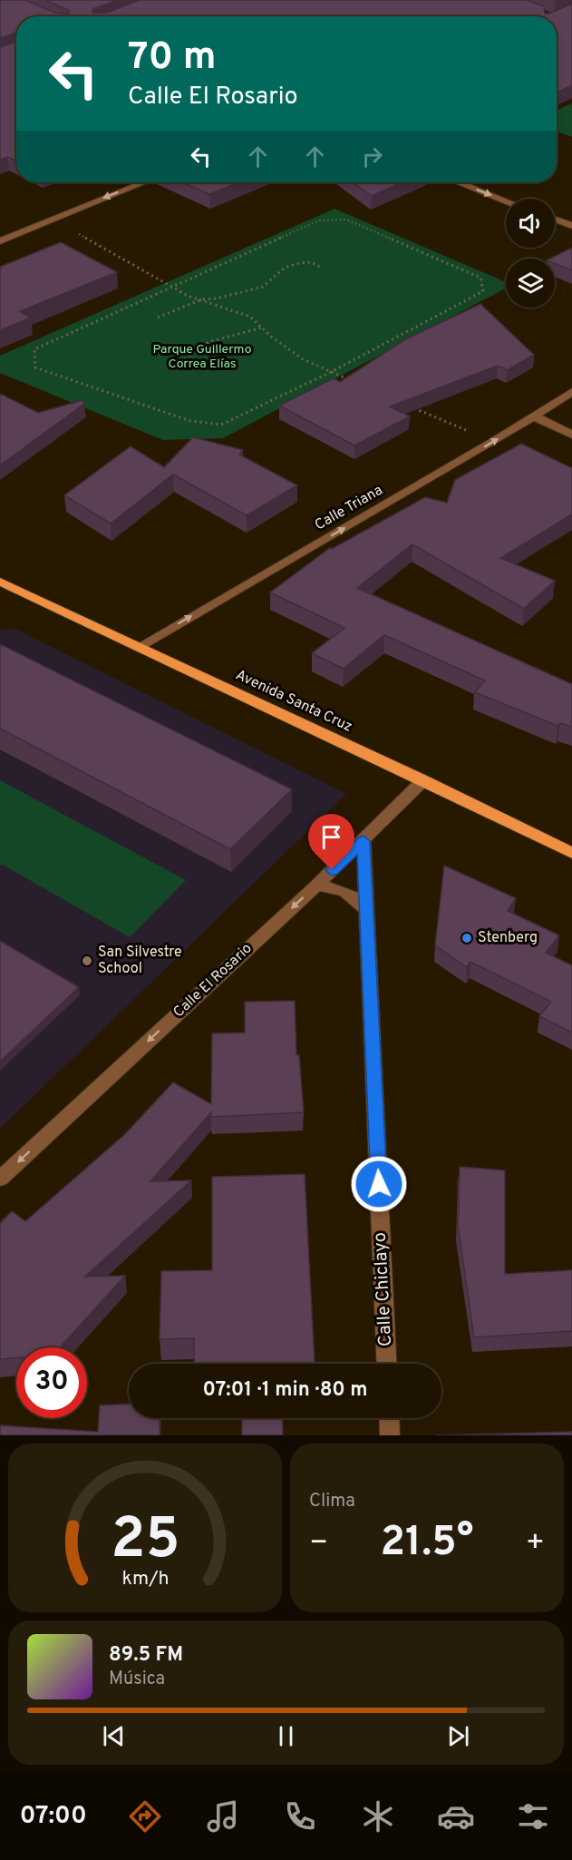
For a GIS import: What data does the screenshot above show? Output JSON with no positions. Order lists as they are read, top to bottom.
{
  "streets": {
    "main road": ["Avenida Santa Cruz"],
    "street": ["Calle Triana", "Calle El Rosario", "Calle Chiclayo"]
  },
  "crossings": [
    ["Calle Triana", "Avenida Santa Cruz"],
    ["Avenida Santa Cruz", "Calle El Rosario"],
    ["Calle El Rosario", "Calle Chiclayo"]
  ],
  "one_way": ["Calle Triana", "Calle El Rosario"],
  "parks": ["Parque Guillermo Correa Elías"],
  "places": ["Stenberg", "San Silvestre School"],
  "page": {
    "turn": ["70 m", "Calle El Rosario"],
    "limit": "30",
    "trip": "07:01 · 1 min · 80 m",
    "tile": "Clima",
    "heat": ["−", "21.5°", "+"],
    "song": ["89.5 FM", "Música"],
    "tabs": "07:00",
    "gauge": ["25", "km/h"]
  }
}
